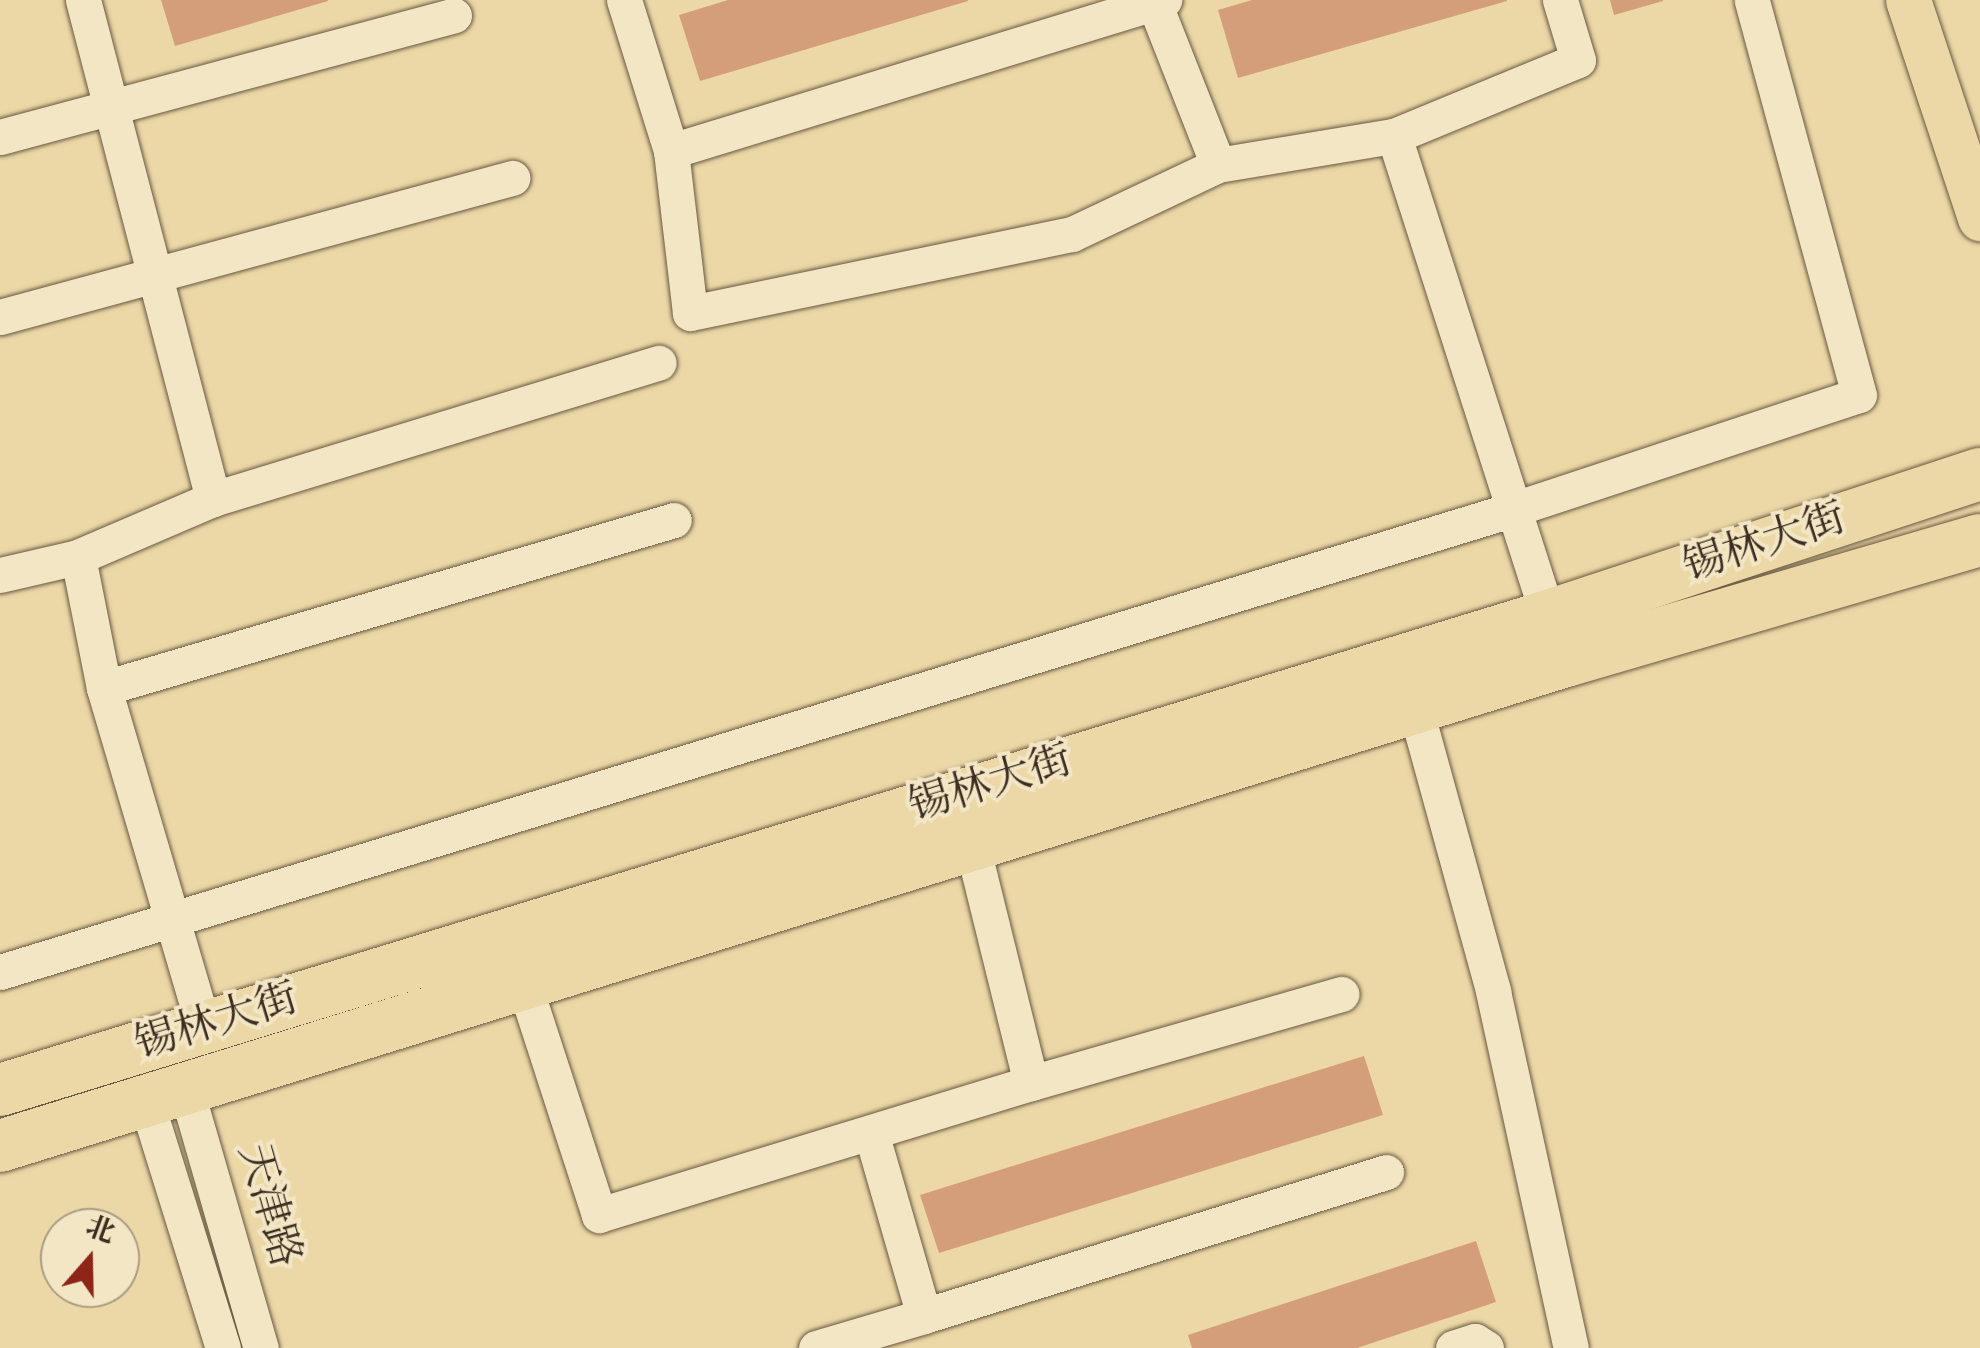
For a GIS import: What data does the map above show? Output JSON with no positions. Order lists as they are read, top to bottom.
{
  "streets": {
    "highway": ["锡林大街"],
    "street": ["天津路"]
  },
  "crossings": [
    ["锡林大街", "天津路"]
  ],
  "north": "top"
}
